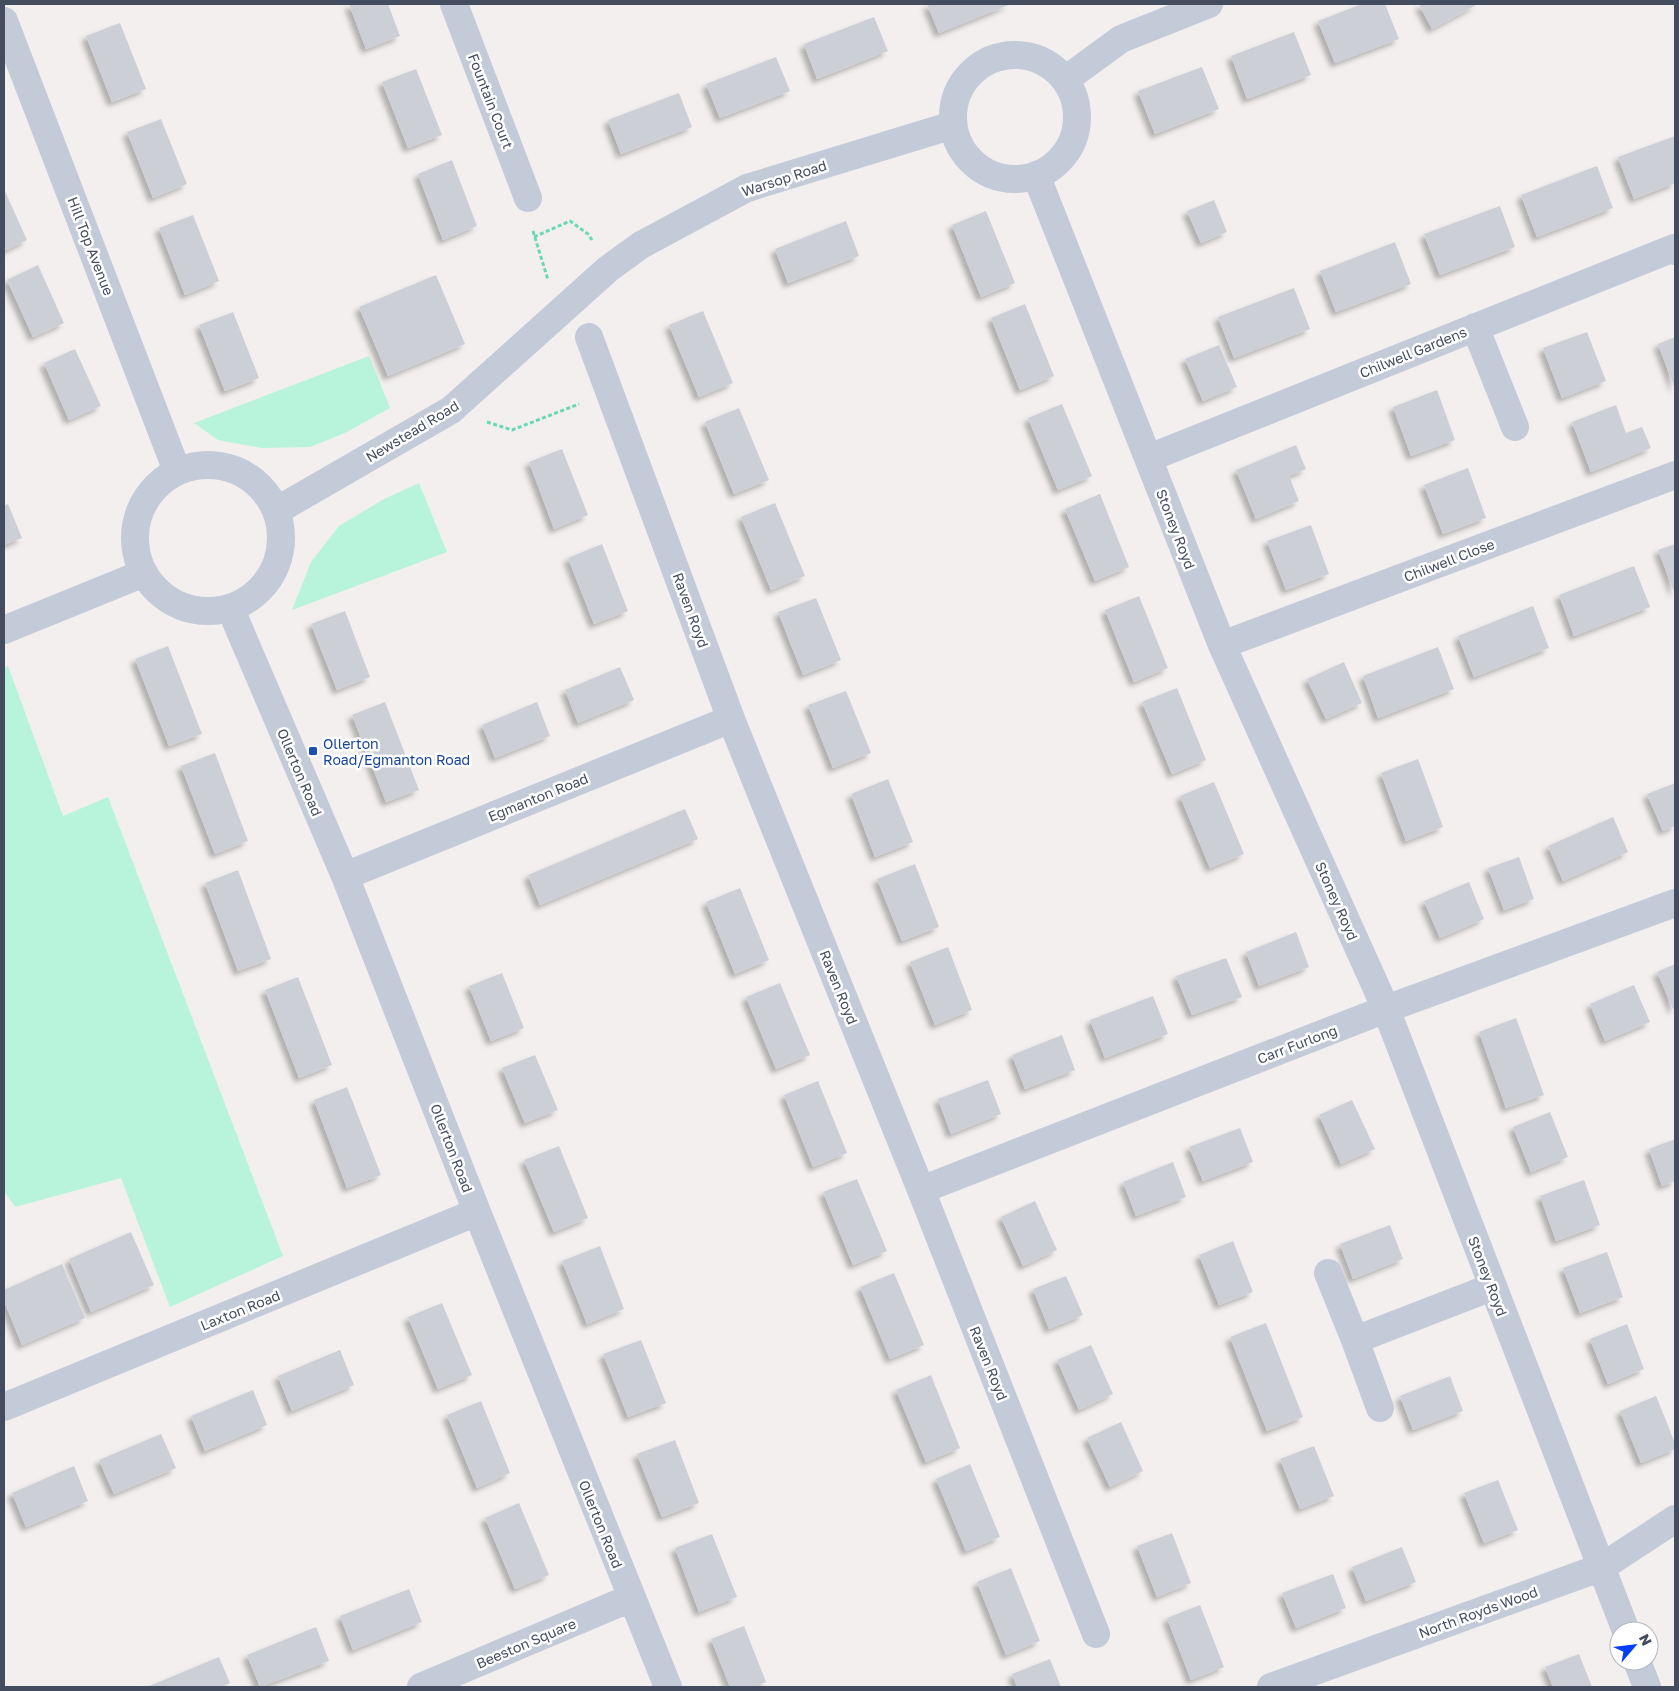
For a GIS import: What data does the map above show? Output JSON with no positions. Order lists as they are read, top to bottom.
{
  "streets": {
    "street": [
      "Fountain Court",
      "Warsop Road",
      "Hill Top Avenue",
      "Chilwell Gardens",
      "Newstead Road",
      "Stoney Royd",
      "Chilwell Close",
      "Raven Royd",
      "Ollerton Road",
      "Egmanton Road",
      "Carr Furlong",
      "Laxton Road",
      "North Royds Wood",
      "Beeston Square"
    ]
  },
  "crossings": [
    ["Warsop Road", "Newstead Road"],
    ["Warsop Road", "Stoney Royd"],
    ["Hill Top Avenue", "Newstead Road"],
    ["Hill Top Avenue", "Ollerton Road"],
    ["Chilwell Gardens", "Stoney Royd"],
    ["Newstead Road", "Ollerton Road"],
    ["Stoney Royd", "Chilwell Close"],
    ["Stoney Royd", "Carr Furlong"],
    ["Stoney Royd", "North Royds Wood"],
    ["Raven Royd", "Egmanton Road"],
    ["Raven Royd", "Carr Furlong"],
    ["Ollerton Road", "Egmanton Road"],
    ["Ollerton Road", "Laxton Road"],
    ["Ollerton Road", "Beeston Square"]
  ],
  "places": {
    "transit": ["Ollerton Road/Egmanton Road"]
  },
  "north": "top right"
}
